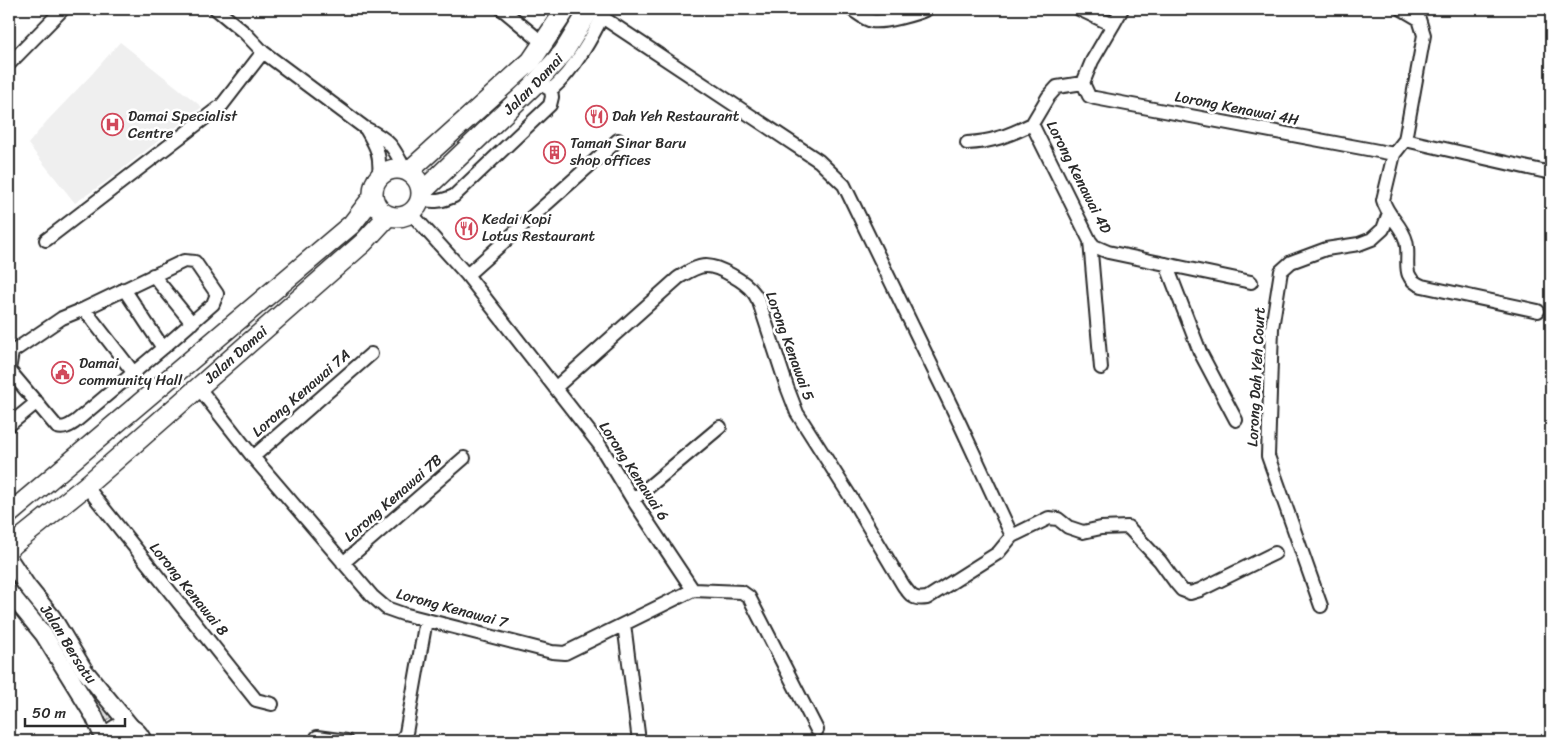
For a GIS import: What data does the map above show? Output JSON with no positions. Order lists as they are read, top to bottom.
{
  "streets": {
    "main road": ["Jalan Damai"],
    "street": [
      "Lorong Kenawai 4H",
      "Lorong Kenawai 4D",
      "Lorong Kenawai 5",
      "Lorong Dah Yeh Court",
      "Lorong Kenawai 7A",
      "Lorong Kenawai 6",
      "Lorong Kenawai 7B",
      "Lorong Kenawai 8",
      "Lorong Kenawai 7",
      "Jalan Bersatu"
    ]
  },
  "crossings": [
    ["Jalan Damai", "Lorong Kenawai 6"],
    ["Jalan Damai", "Lorong Kenawai 8"],
    ["Jalan Damai", "Lorong Kenawai 7"],
    ["Lorong Kenawai 4H", "Lorong Kenawai 4D"],
    ["Lorong Kenawai 5", "Lorong Kenawai 6"],
    ["Lorong Kenawai 7A", "Lorong Kenawai 7"],
    ["Lorong Kenawai 6", "Lorong Kenawai 7"],
    ["Lorong Kenawai 7B", "Lorong Kenawai 7"]
  ],
  "places": {
    "restaurant": ["Dah Yeh Restaurant", "Kedai Kopi Lotus Restaurant"],
    "hospital": ["Damai Specialist Centre"],
    "building": ["Taman Sinar Baru shop offices"],
    "public building": ["Damai community Hall"]
  },
  "scale_bar": "50 m"
}
